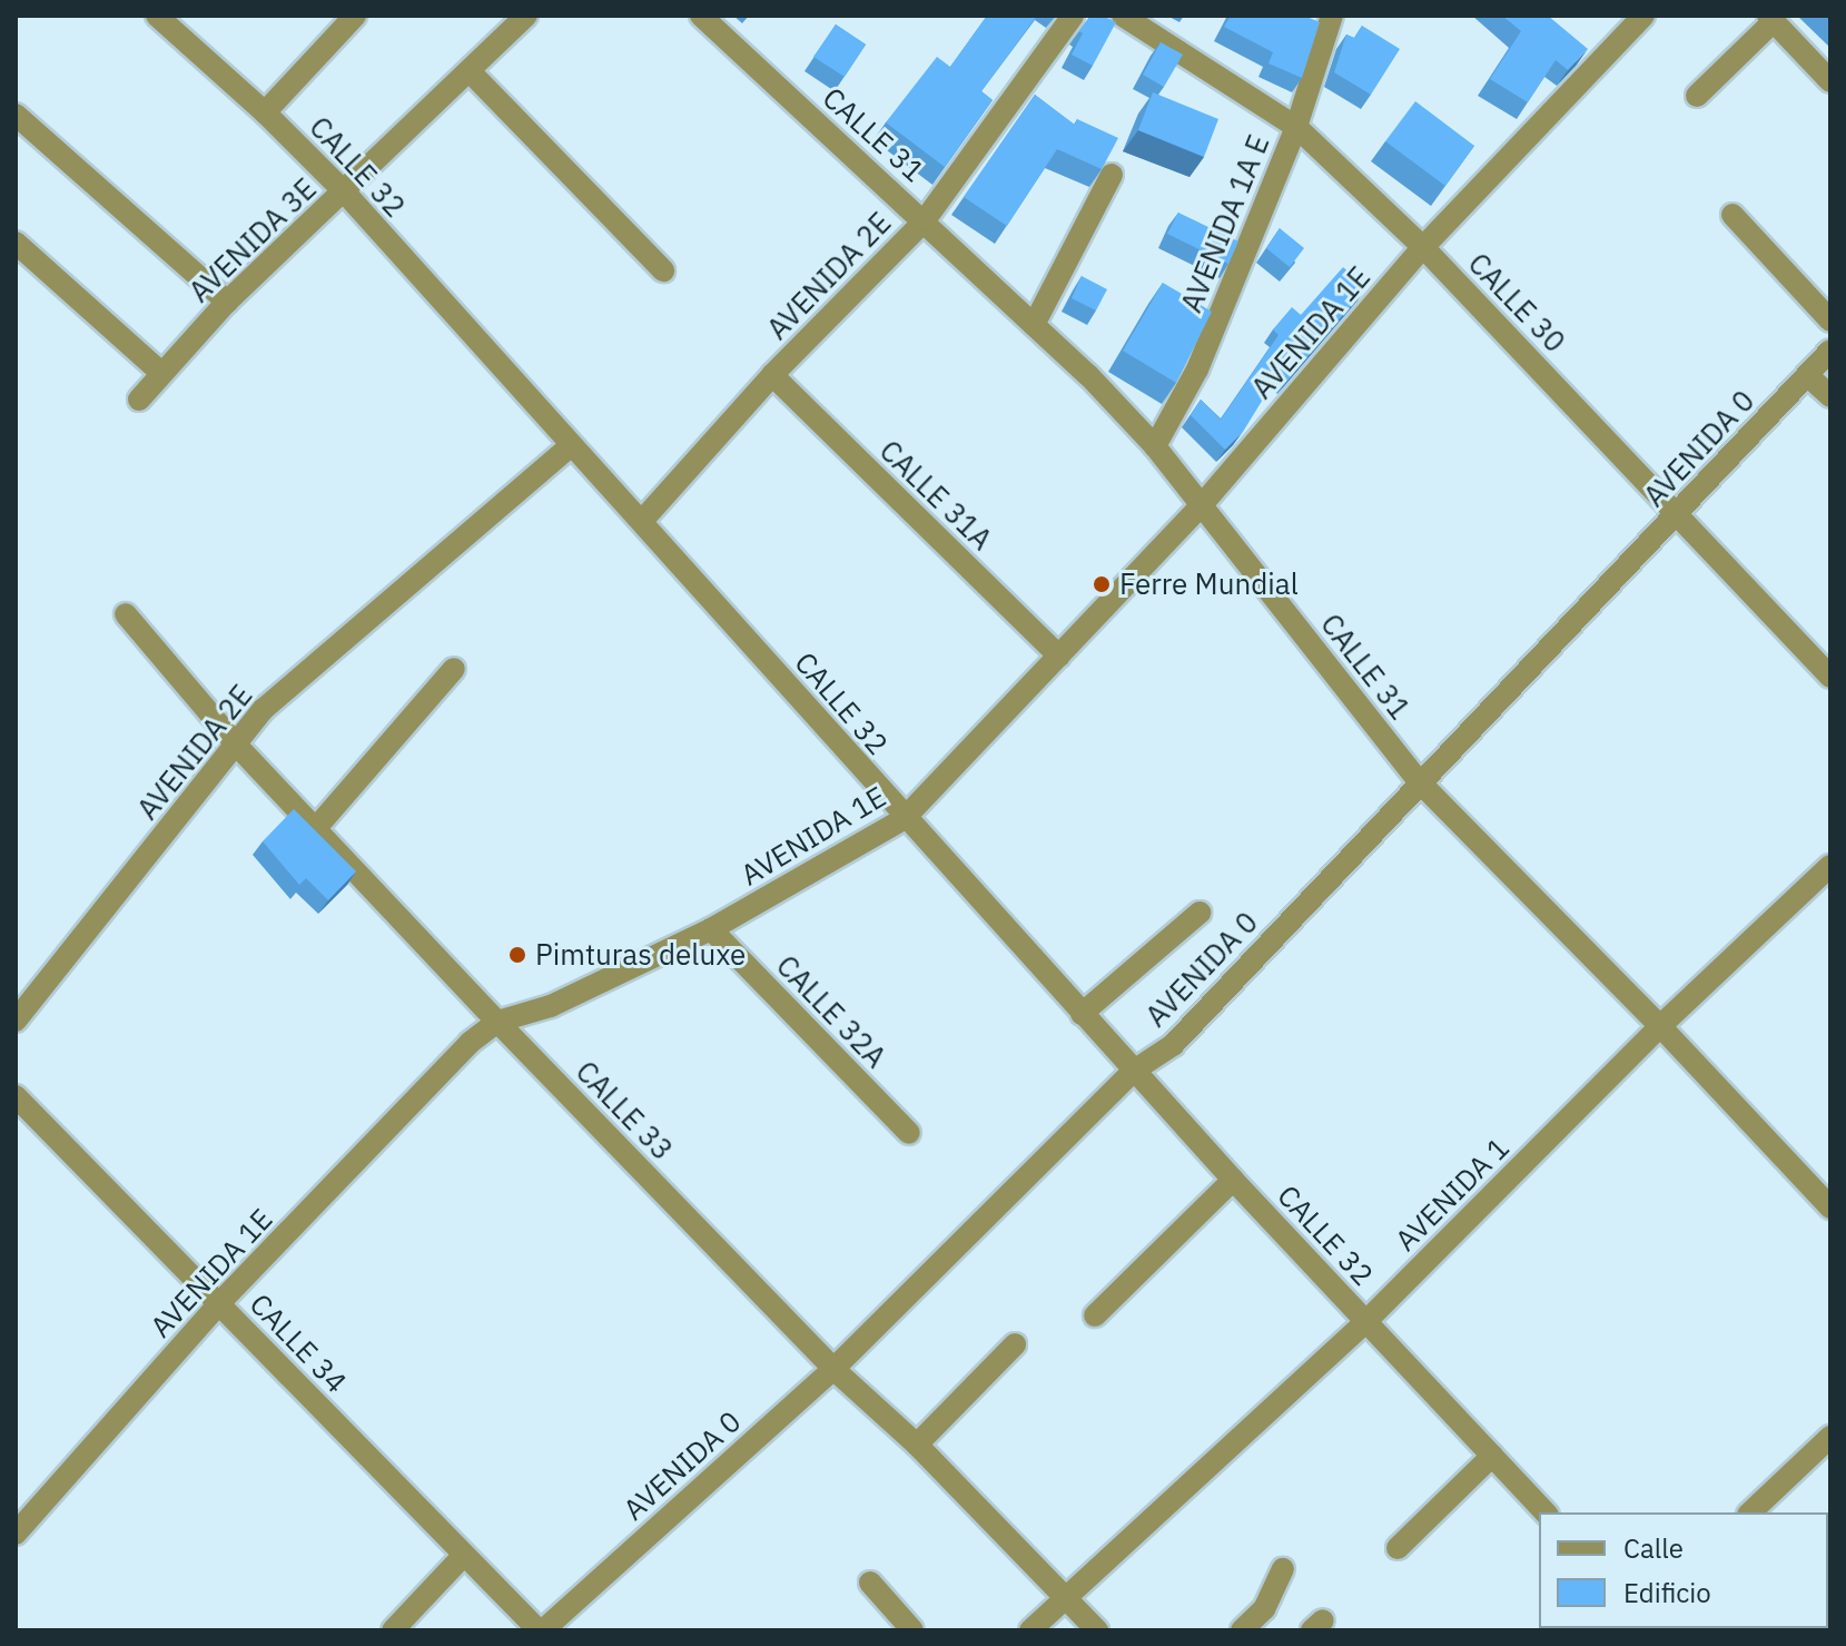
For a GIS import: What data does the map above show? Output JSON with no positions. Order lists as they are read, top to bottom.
{
  "streets": {
    "street": [
      "CALLE 31",
      "CALLE 32",
      "AVENIDA 1A E",
      "AVENIDA 3E",
      "AVENIDA 2E",
      "CALLE 30",
      "AVENIDA 1E",
      "AVENIDA 0",
      "CALLE 31A",
      "CALLE 32A",
      "CALLE 33",
      "AVENIDA 1",
      "CALLE 34"
    ]
  },
  "crossings": [
    ["CALLE 31", "AVENIDA 1A E"],
    ["CALLE 31", "AVENIDA 2E"],
    ["CALLE 31", "AVENIDA 1E"],
    ["CALLE 31", "AVENIDA 0"],
    ["CALLE 31", "AVENIDA 1"],
    ["CALLE 32", "AVENIDA 3E"],
    ["CALLE 32", "AVENIDA 2E"],
    ["CALLE 32", "AVENIDA 1E"],
    ["CALLE 32", "AVENIDA 0"],
    ["CALLE 32", "AVENIDA 1"],
    ["AVENIDA 1A E", "CALLE 30"],
    ["AVENIDA 2E", "CALLE 31A"],
    ["AVENIDA 2E", "CALLE 33"],
    ["CALLE 30", "AVENIDA 1E"],
    ["CALLE 30", "AVENIDA 0"],
    ["AVENIDA 1E", "CALLE 31A"],
    ["AVENIDA 1E", "CALLE 32A"],
    ["AVENIDA 1E", "CALLE 33"],
    ["AVENIDA 1E", "CALLE 34"],
    ["AVENIDA 0", "CALLE 33"],
    ["AVENIDA 0", "CALLE 34"],
    ["CALLE 33", "AVENIDA 1"]
  ],
  "places": ["Ferre Mundial", "Pimturas deluxe"],
  "legend": ["Calle", "Edificio"]
}
